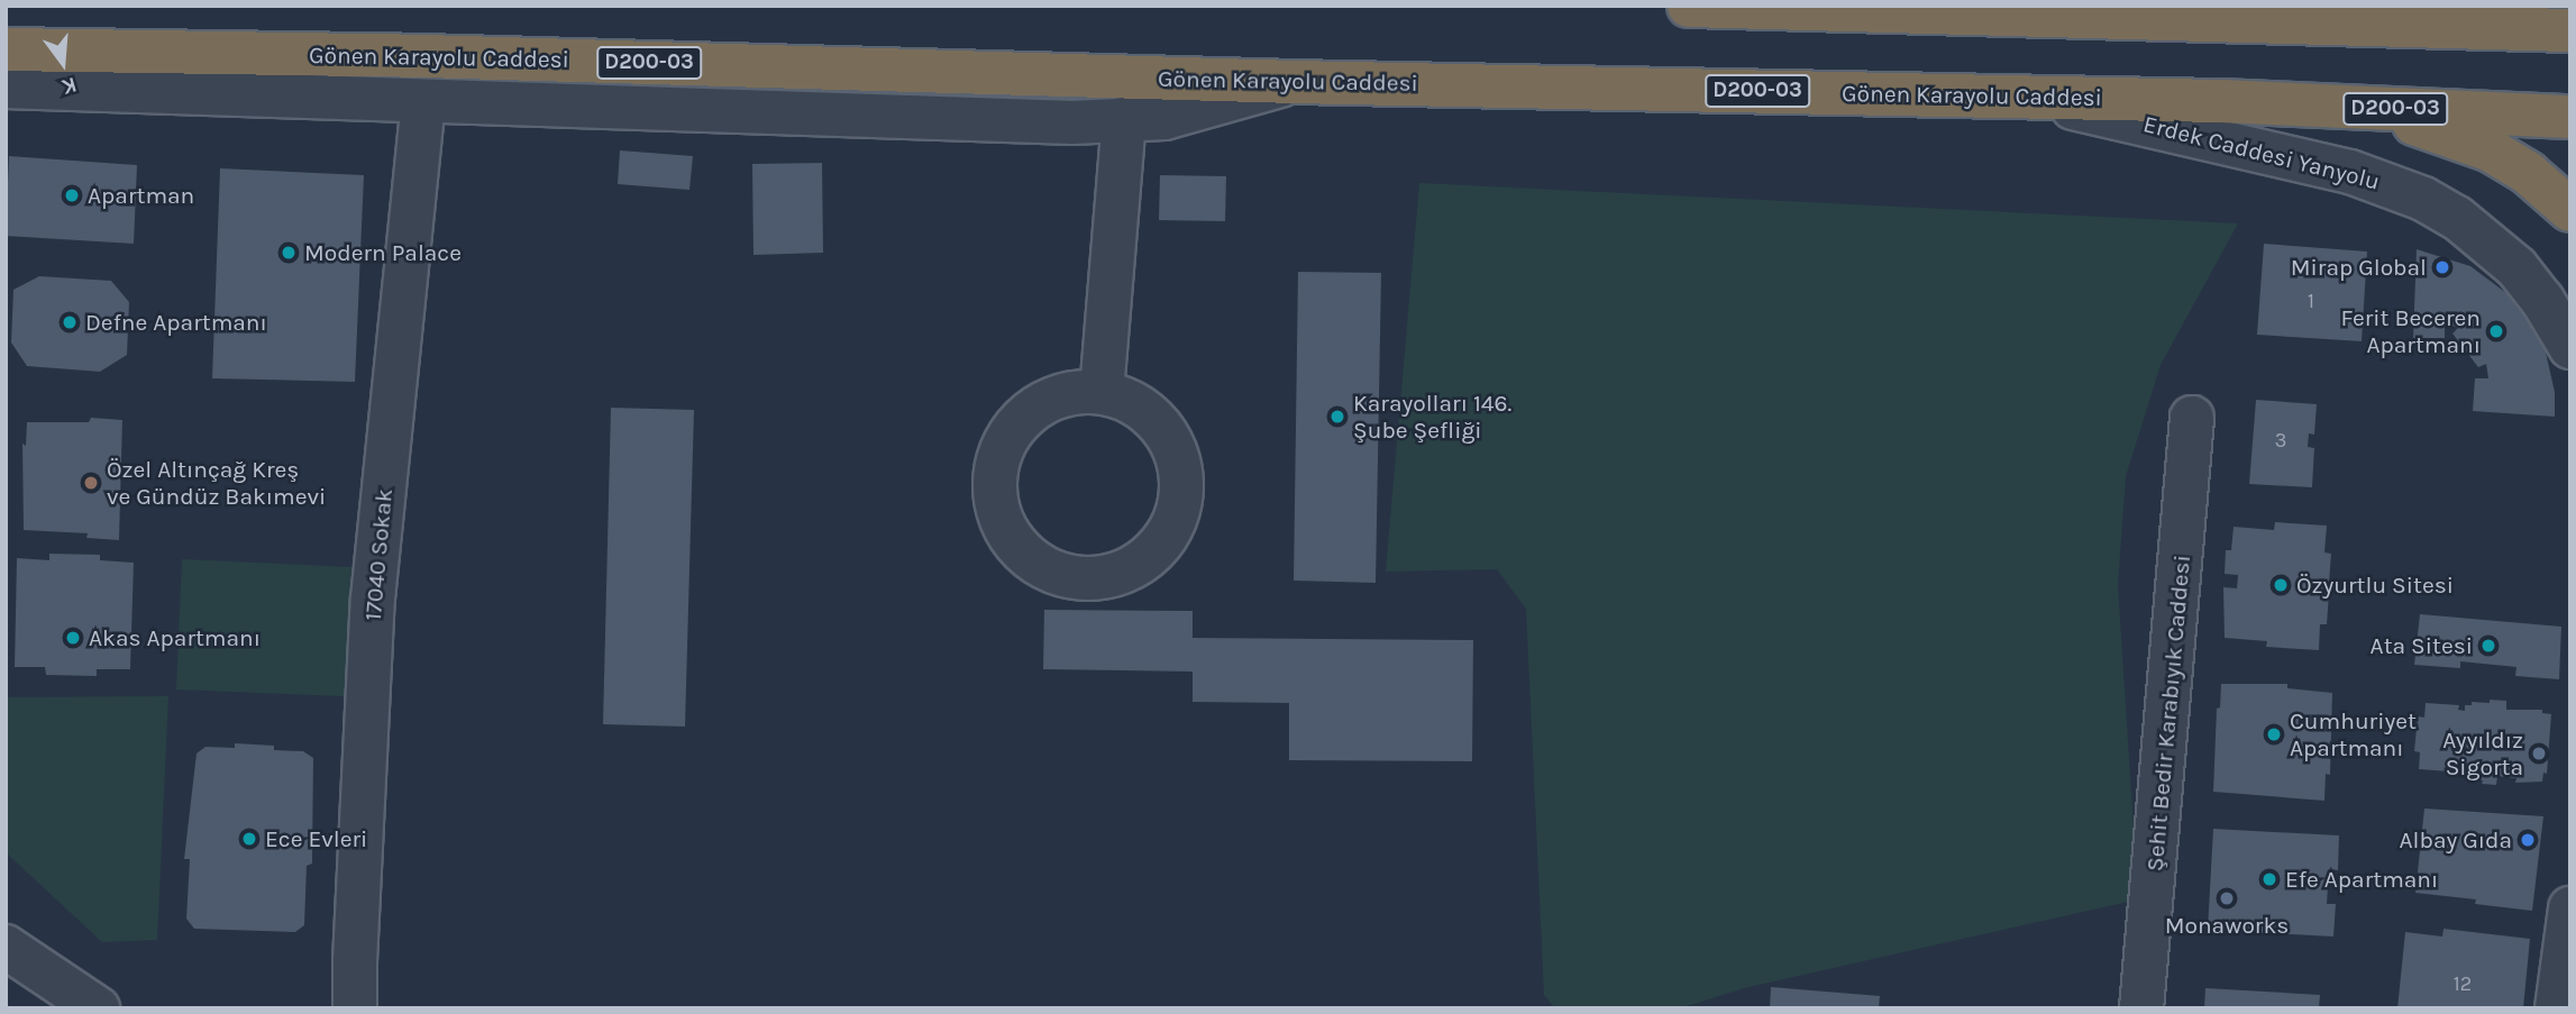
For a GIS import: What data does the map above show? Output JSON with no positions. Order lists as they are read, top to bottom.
{
  "streets": {
    "highway": ["Gönen Karayolu Caddesi", "D200-03"],
    "street": ["Erdek Caddesi Yanyolu", "17040 Sokak", "Şehit Bedir Karabıyık Caddesi"]
  },
  "crossings": [
    ["Gönen Karayolu Caddesi", "Erdek Caddesi Yanyolu"]
  ],
  "places": [
    "Apartman",
    "Modern Palace",
    "Mirap Global",
    "Defne Apartmanı",
    "Ferit Beceren Apartmanı",
    "Karayolları 146. Şube Şefliği",
    "Özel Altınçağ Kreş ve Gündüz Bakımevi",
    "Özyurtlu Sitesi",
    "Akas Apartmanı",
    "Ata Sitesi",
    "Cumhuriyet Apartmanı",
    "Ayyıldız Sigorta",
    "Ece Evleri",
    "Albay Gıda",
    "Efe Apartmanı",
    "Monaworks"
  ],
  "house_numbers": ["1", "3", "12"],
  "north": "bottom"
}
